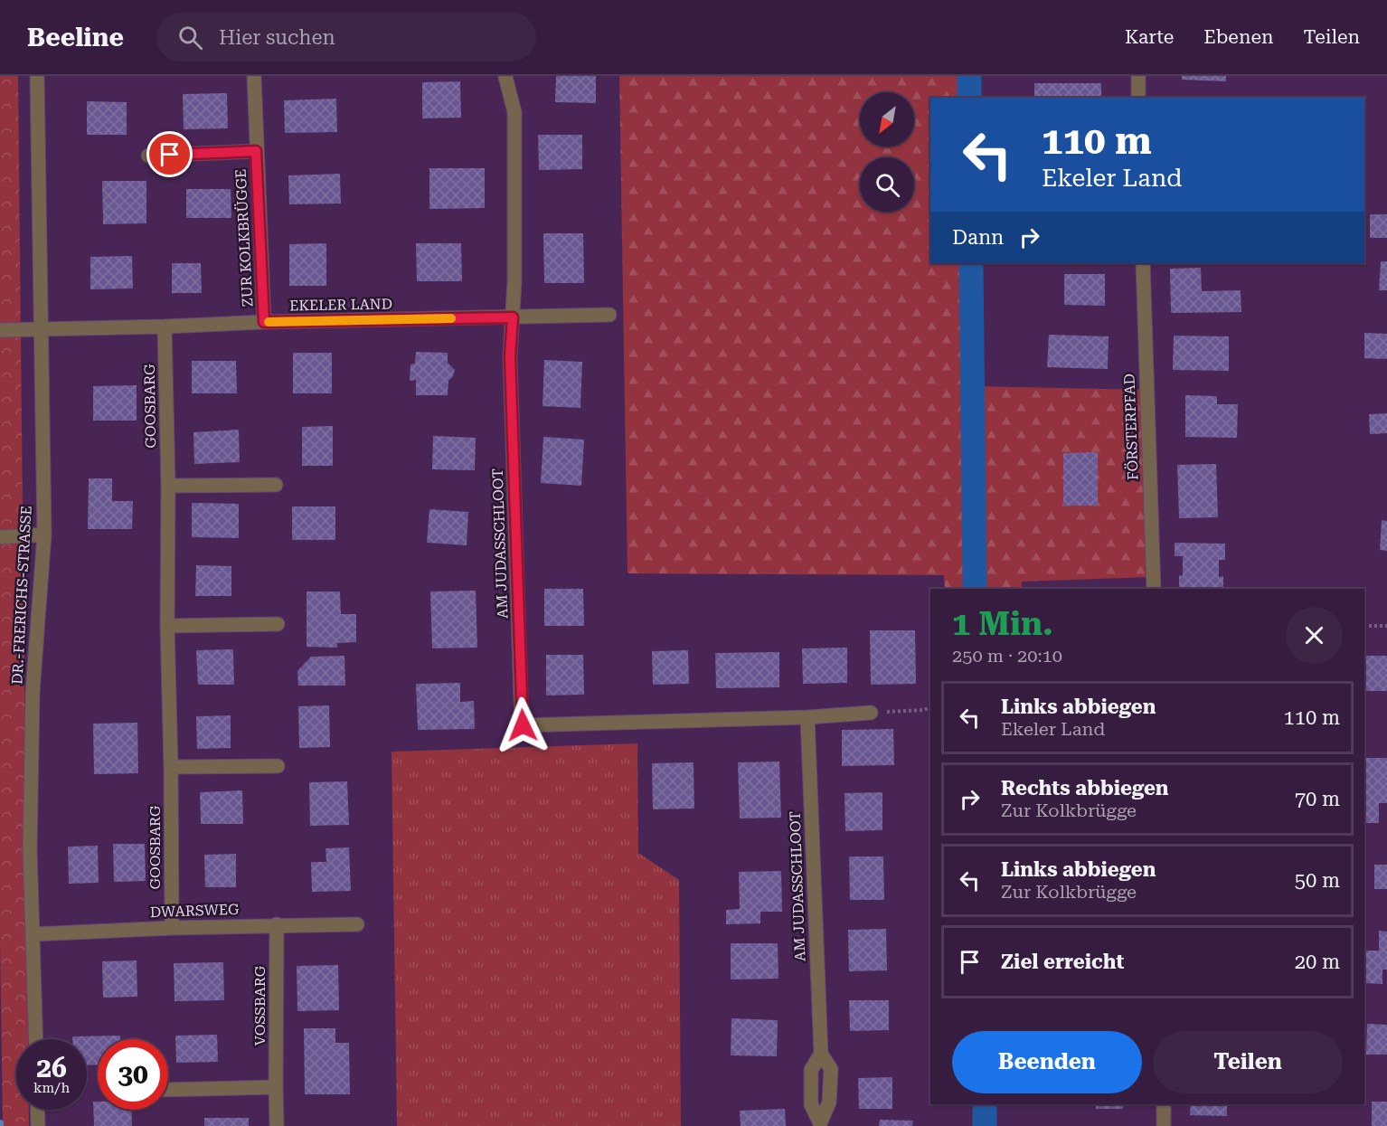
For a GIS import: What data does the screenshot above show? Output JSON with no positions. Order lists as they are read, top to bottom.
{
  "streets": {
    "street": [
      "ZUR KOLKBRÜGGE",
      "EKELER LAND",
      "GOOSBARG",
      "FÖRSTERPFAD",
      "AM JUDASSCHLOOT",
      "DR.-FRERICHS-STRASSE",
      "DWARSWEG",
      "VOSSBARG"
    ]
  },
  "crossings": [
    ["ZUR KOLKBRÜGGE", "EKELER LAND"],
    ["EKELER LAND", "GOOSBARG"],
    ["EKELER LAND", "AM JUDASSCHLOOT"],
    ["EKELER LAND", "DR.-FRERICHS-STRASSE"],
    ["GOOSBARG", "DWARSWEG"],
    ["DR.-FRERICHS-STRASSE", "DWARSWEG"],
    ["DWARSWEG", "VOSSBARG"]
  ],
  "north": "bottom left",
  "page": {
    "header": "Beeline",
    "search": "Hier suchen",
    "nav": ["Karte", "Ebenen", "Teilen"],
    "turn": ["110 m", "Ekeler Land"],
    "then": "Dann",
    "heading": ["1 Min.", "250 m · 20:10"],
    "list": [
      {
        "name": "Links abbiegen",
        "note": "Ekeler Land",
        "value": "110 m"
      },
      {
        "name": "Rechts abbiegen",
        "note": "Zur Kolkbrügge",
        "value": "70 m"
      },
      {
        "name": "Links abbiegen",
        "note": "Zur Kolkbrügge",
        "value": "50 m"
      },
      {
        "name": "Ziel erreicht",
        "value": "20 m"
      }
    ],
    "buttons": ["Beenden", "Teilen"],
    "speed": "26 km/h",
    "limit": "30"
  }
}
